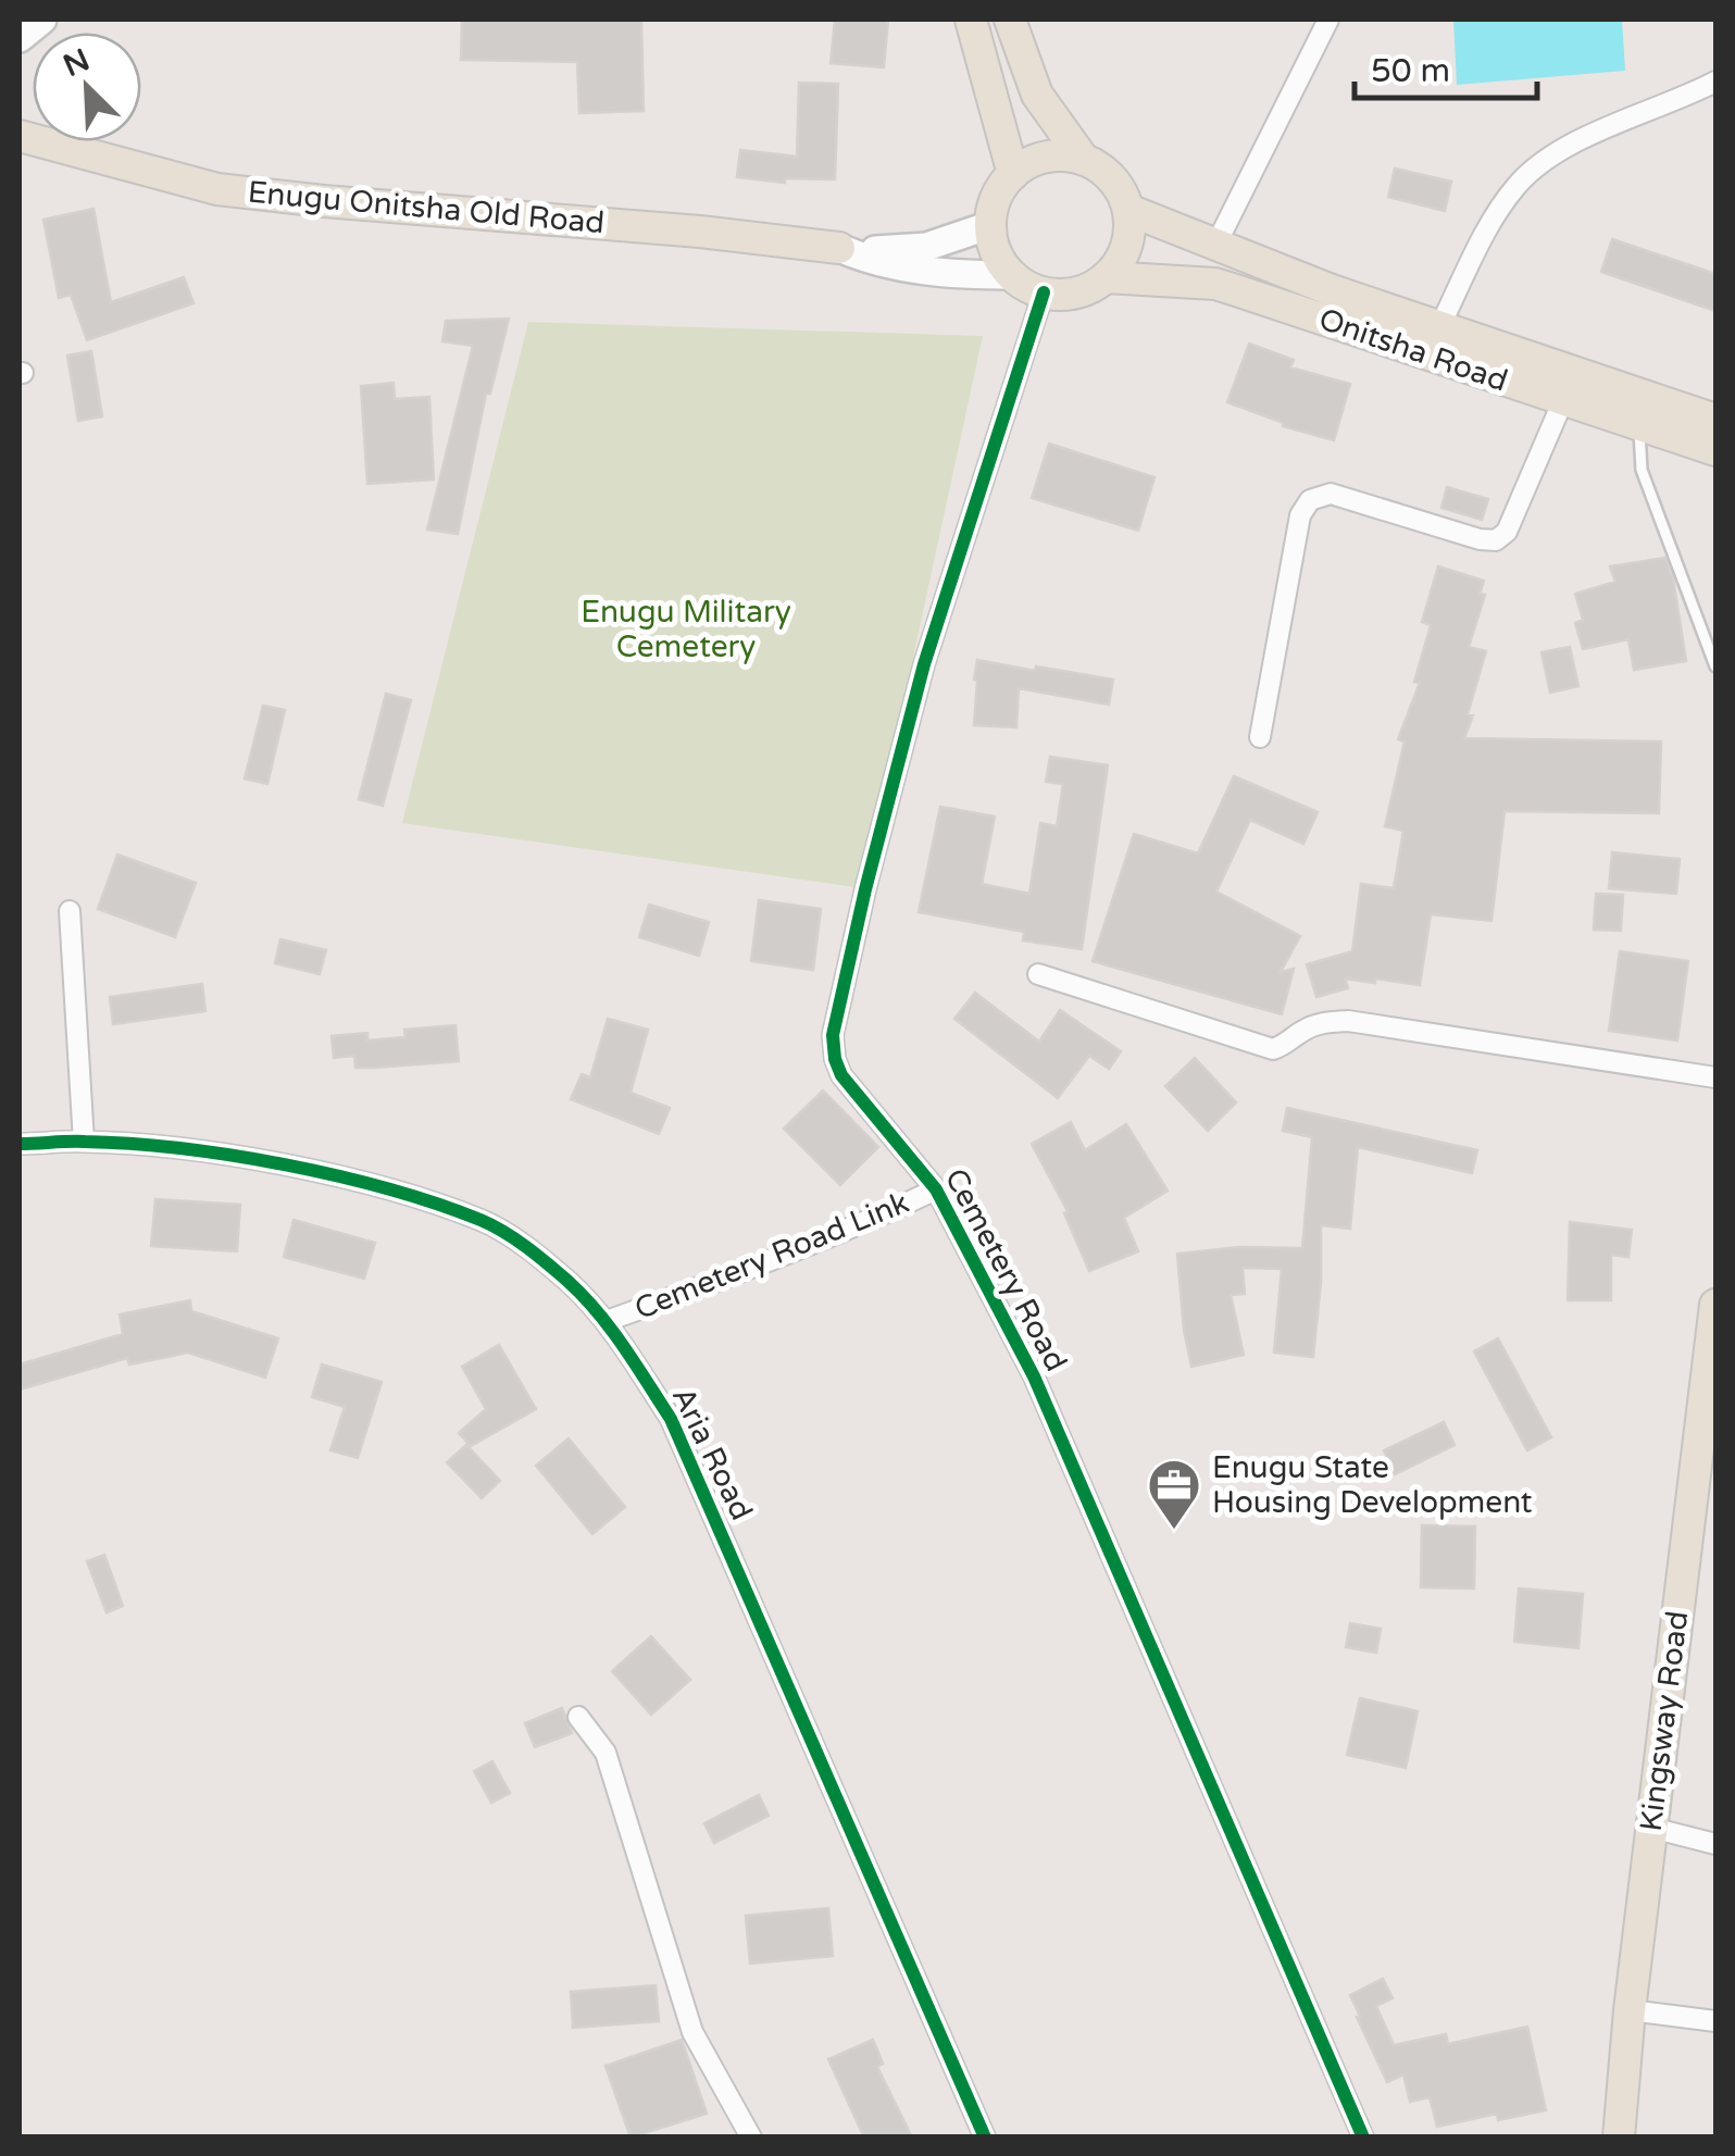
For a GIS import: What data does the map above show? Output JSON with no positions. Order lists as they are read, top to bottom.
{
  "streets": {
    "main road": ["Enugu Onitsha Old Road", "Onitsha Road", "Kingsway Road"],
    "street": ["Cemetery Road Link", "Cemetery Road", "Aria Road"]
  },
  "crossings": [
    ["Onitsha Road", "Cemetery Road"],
    ["Cemetery Road Link", "Cemetery Road"],
    ["Cemetery Road Link", "Aria Road"]
  ],
  "parks": ["Enugu Military Cemetery"],
  "places": {
    "office": ["Enugu State Housing Development"]
  },
  "scale_bar": "50 m",
  "north": "top left"
}
